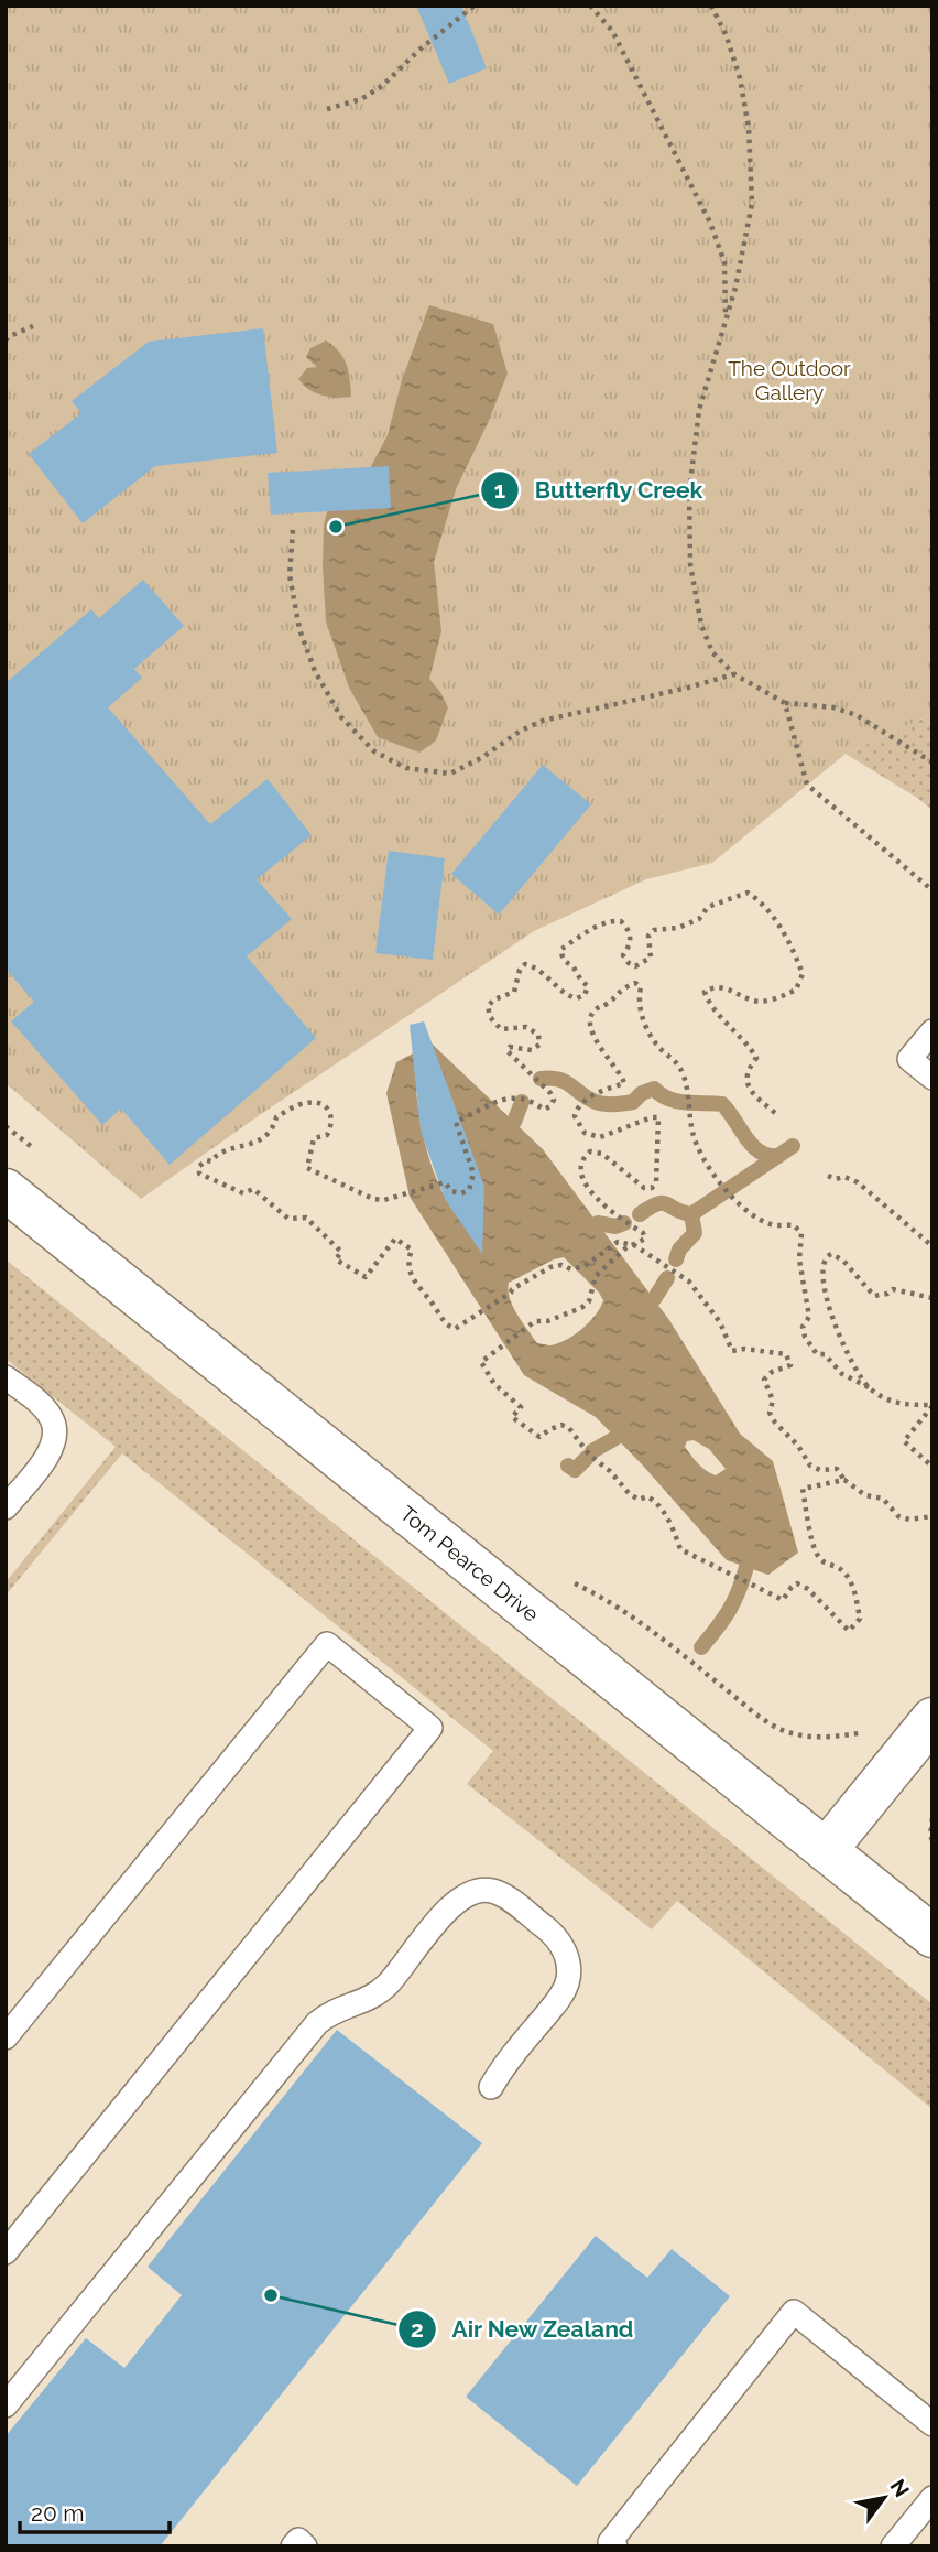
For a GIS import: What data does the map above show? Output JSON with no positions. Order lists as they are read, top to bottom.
{
  "streets": {
    "main road": ["Tom Pearce Drive"]
  },
  "parks": ["The Outdoor Gallery"],
  "places": ["Butterfly Creek", "Air New Zealand"],
  "scale_bar": "20 m",
  "north": "top right"
}
